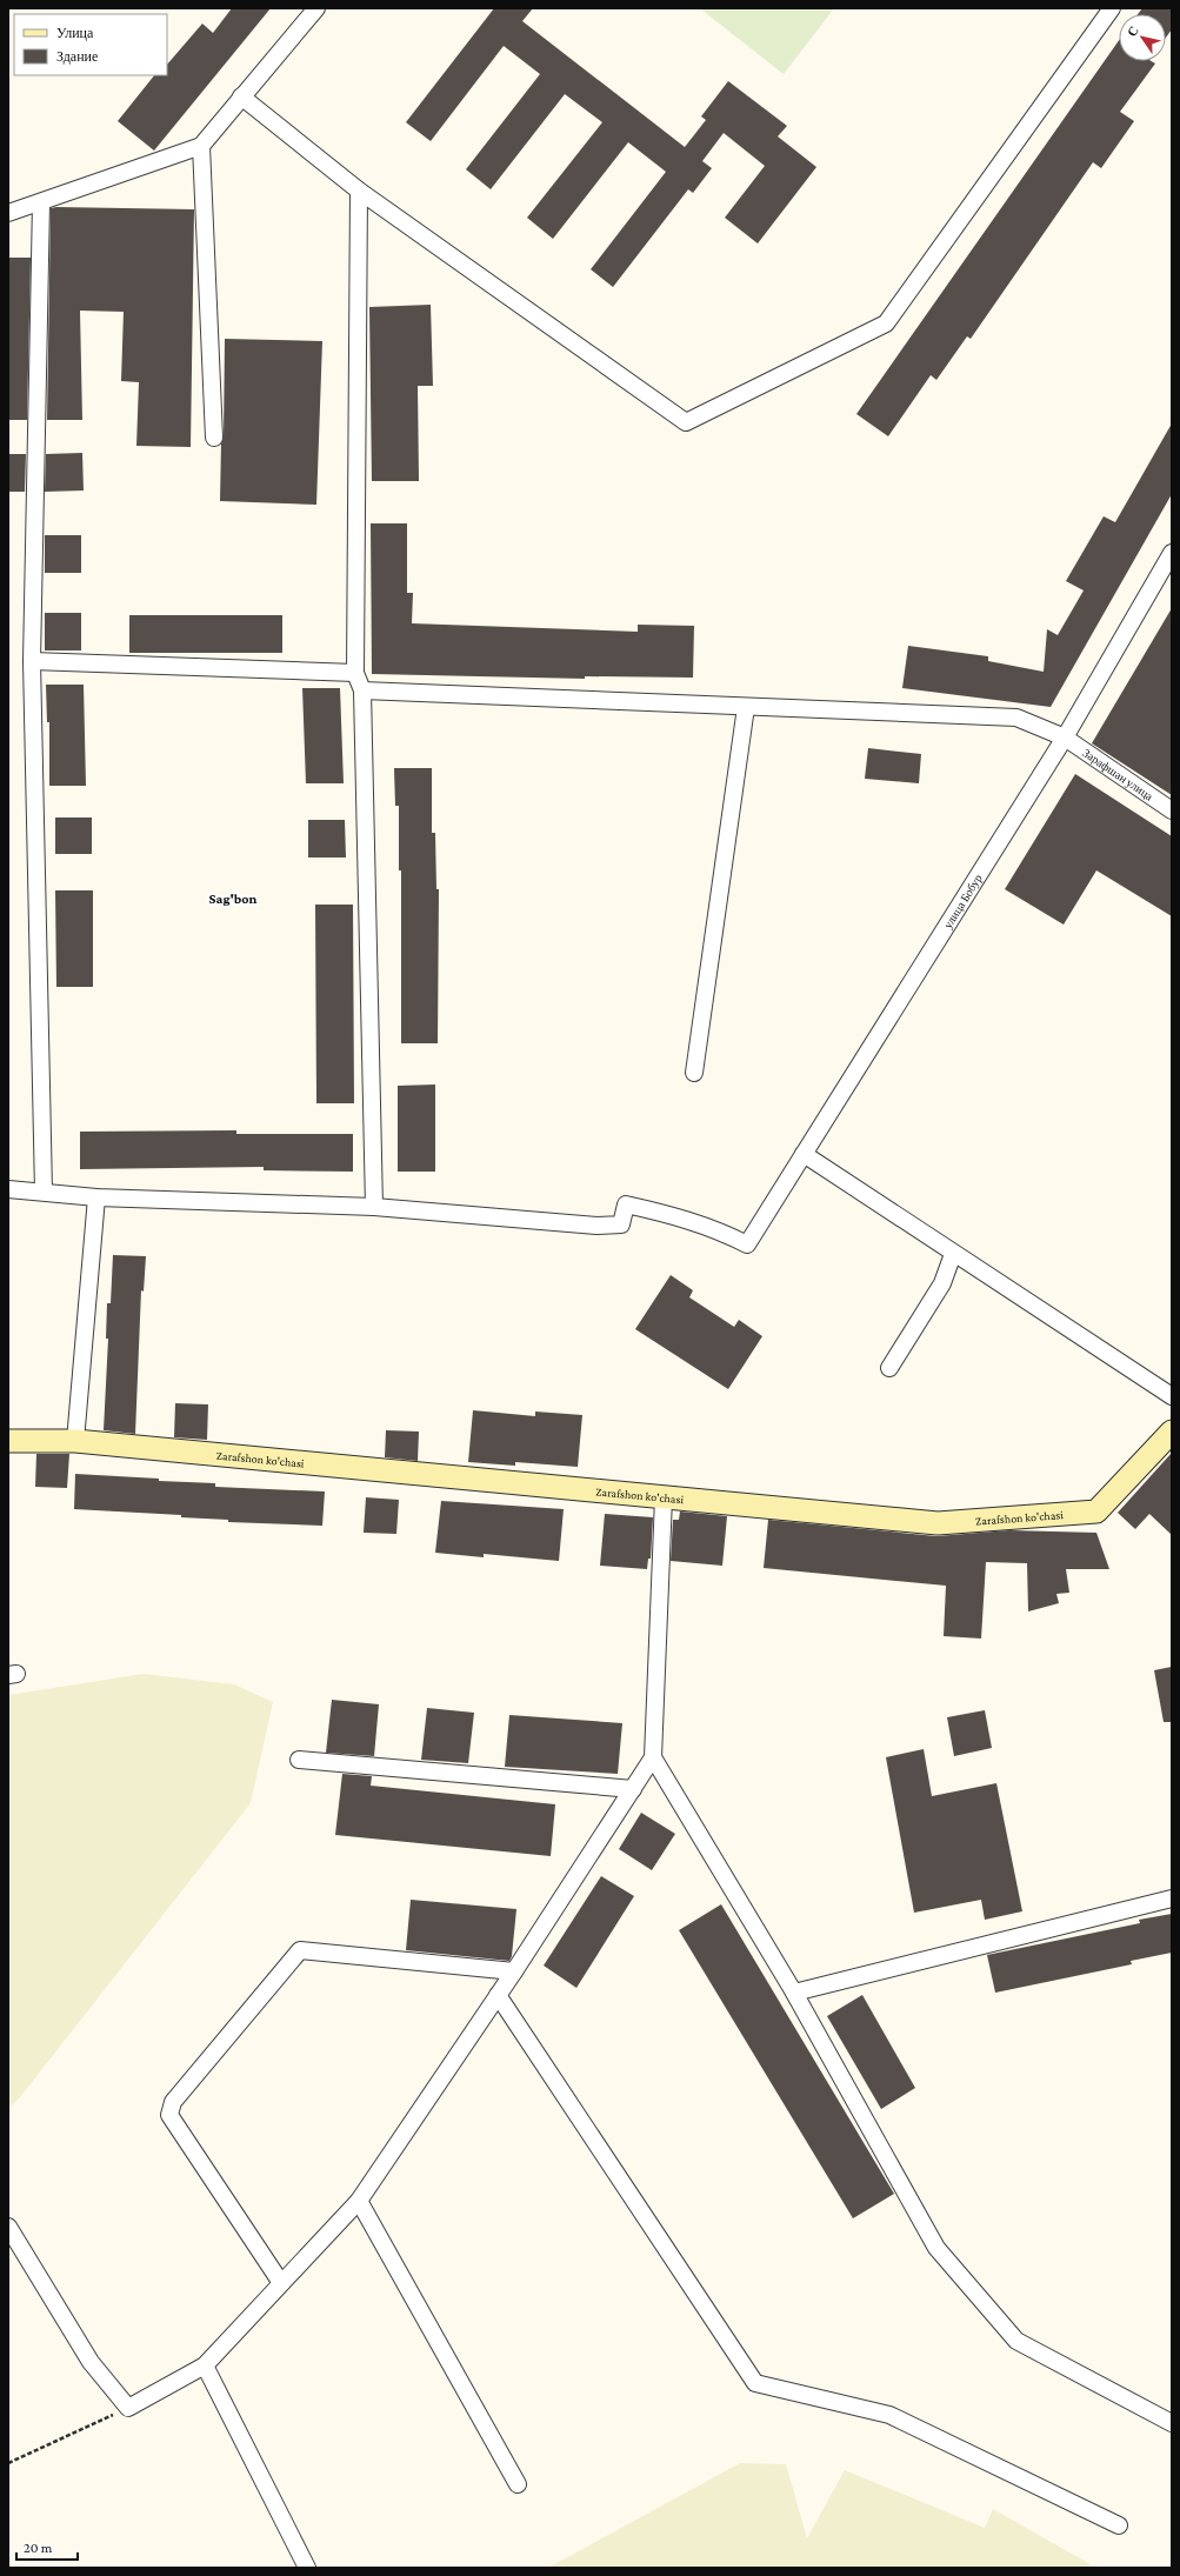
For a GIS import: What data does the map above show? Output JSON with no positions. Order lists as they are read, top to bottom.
{
  "streets": {
    "street": ["Зарафшан улица", "улица Бобур", "Zarafshon ko'chasi"]
  },
  "crossings": [
    ["Зарафшан улица", "улица Бобур"]
  ],
  "districts": ["Sag'bon"],
  "legend": ["Улица", "Здание"],
  "scale_bar": "20 m",
  "north": "top left"
}
